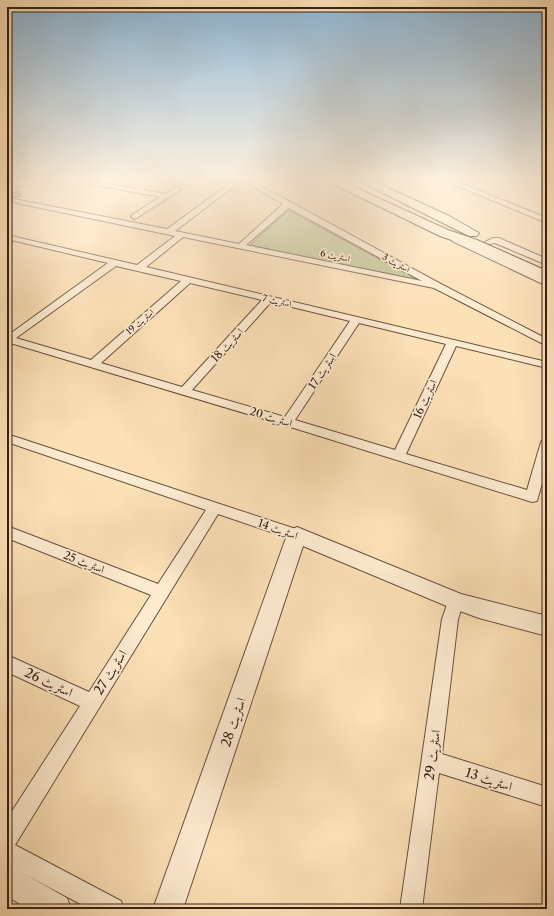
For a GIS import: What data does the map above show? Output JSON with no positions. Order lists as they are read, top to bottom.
{
  "streets": {
    "street": [
      "اسٹریٹ 6",
      "اسٹریٹ 3",
      "اسٹریٹ 7",
      "اسٹریٹ 19",
      "اسٹریٹ 18",
      "اسٹریٹ 17",
      "اسٹریٹ 16",
      "اسٹریٹ 20",
      "اسٹریٹ 14",
      "اسٹریٹ 25",
      "اسٹریٹ 27",
      "اسٹریٹ 26",
      "اسٹریٹ 28",
      "اسٹریٹ 29",
      "اسٹریٹ 13"
    ]
  },
  "crossings": [
    ["اسٹریٹ 6", "اسٹریٹ 3"],
    ["اسٹریٹ 7", "اسٹریٹ 19"],
    ["اسٹریٹ 7", "اسٹریٹ 18"],
    ["اسٹریٹ 7", "اسٹریٹ 17"],
    ["اسٹریٹ 7", "اسٹریٹ 16"],
    ["اسٹریٹ 19", "اسٹریٹ 20"],
    ["اسٹریٹ 18", "اسٹریٹ 20"],
    ["اسٹریٹ 17", "اسٹریٹ 20"],
    ["اسٹریٹ 16", "اسٹریٹ 20"],
    ["اسٹریٹ 14", "اسٹریٹ 27"],
    ["اسٹریٹ 14", "اسٹریٹ 28"],
    ["اسٹریٹ 14", "اسٹریٹ 29"],
    ["اسٹریٹ 25", "اسٹریٹ 27"],
    ["اسٹریٹ 27", "اسٹریٹ 26"],
    ["اسٹریٹ 29", "اسٹریٹ 13"]
  ]
}
